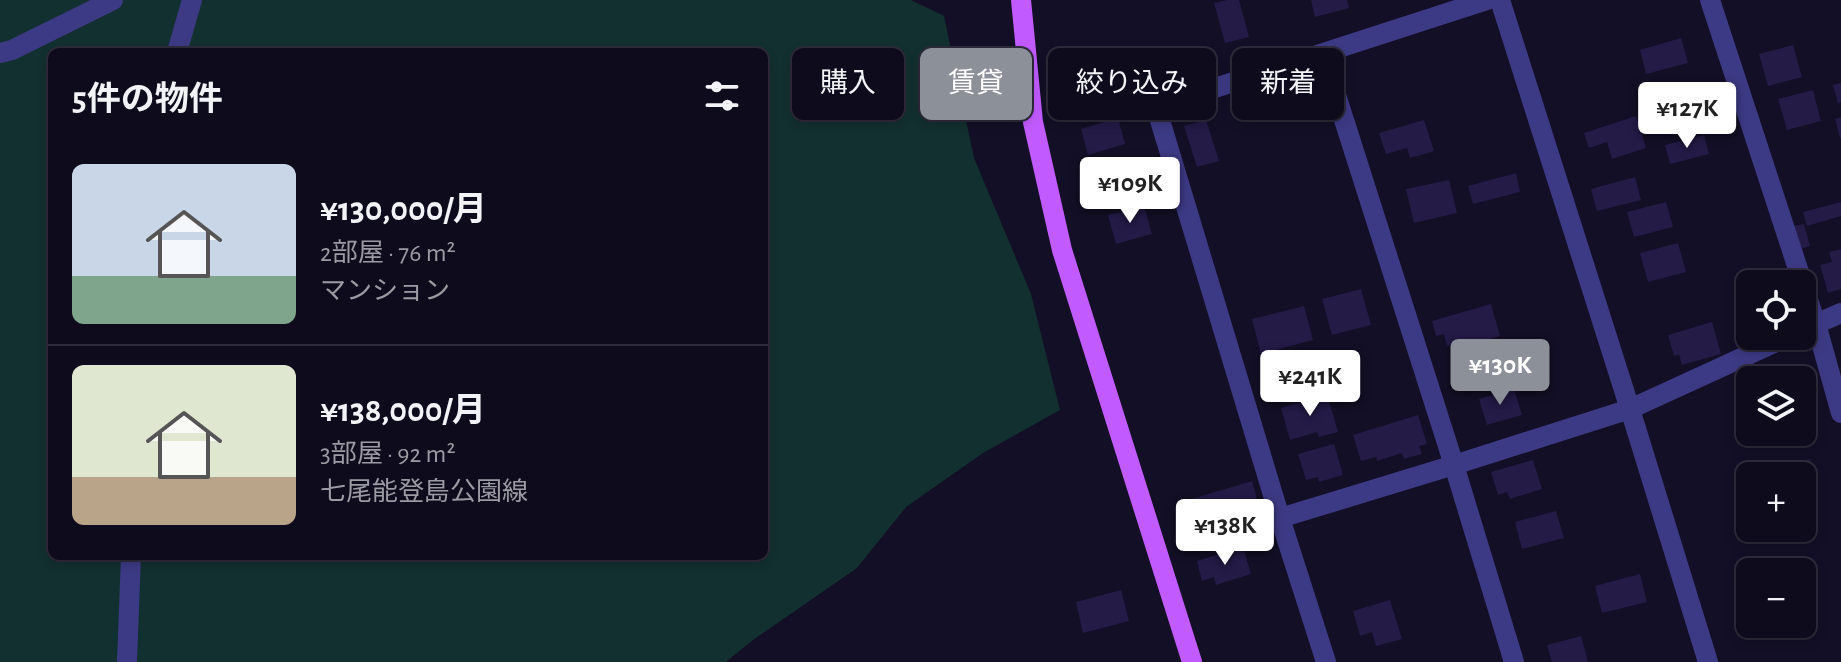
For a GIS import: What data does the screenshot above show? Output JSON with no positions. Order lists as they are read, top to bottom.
{
  "page": {
    "chip": [
      "購入",
      "賃貸",
      "絞り込み",
      "新着"
    ],
    "heading": "5件の物件",
    "price": [
      "¥127K",
      "¥109K",
      "¥130K",
      "¥241K",
      "¥138K"
    ],
    "list": [
      {
        "name": "¥130,000/月",
        "note": "2部屋 · 76 m² · マンション"
      },
      {
        "name": "¥138,000/月",
        "note": "3部屋 · 92 m² · 七尾能登島公園線"
      }
    ],
    "map_buttons": ["+", "−"]
  }
}
